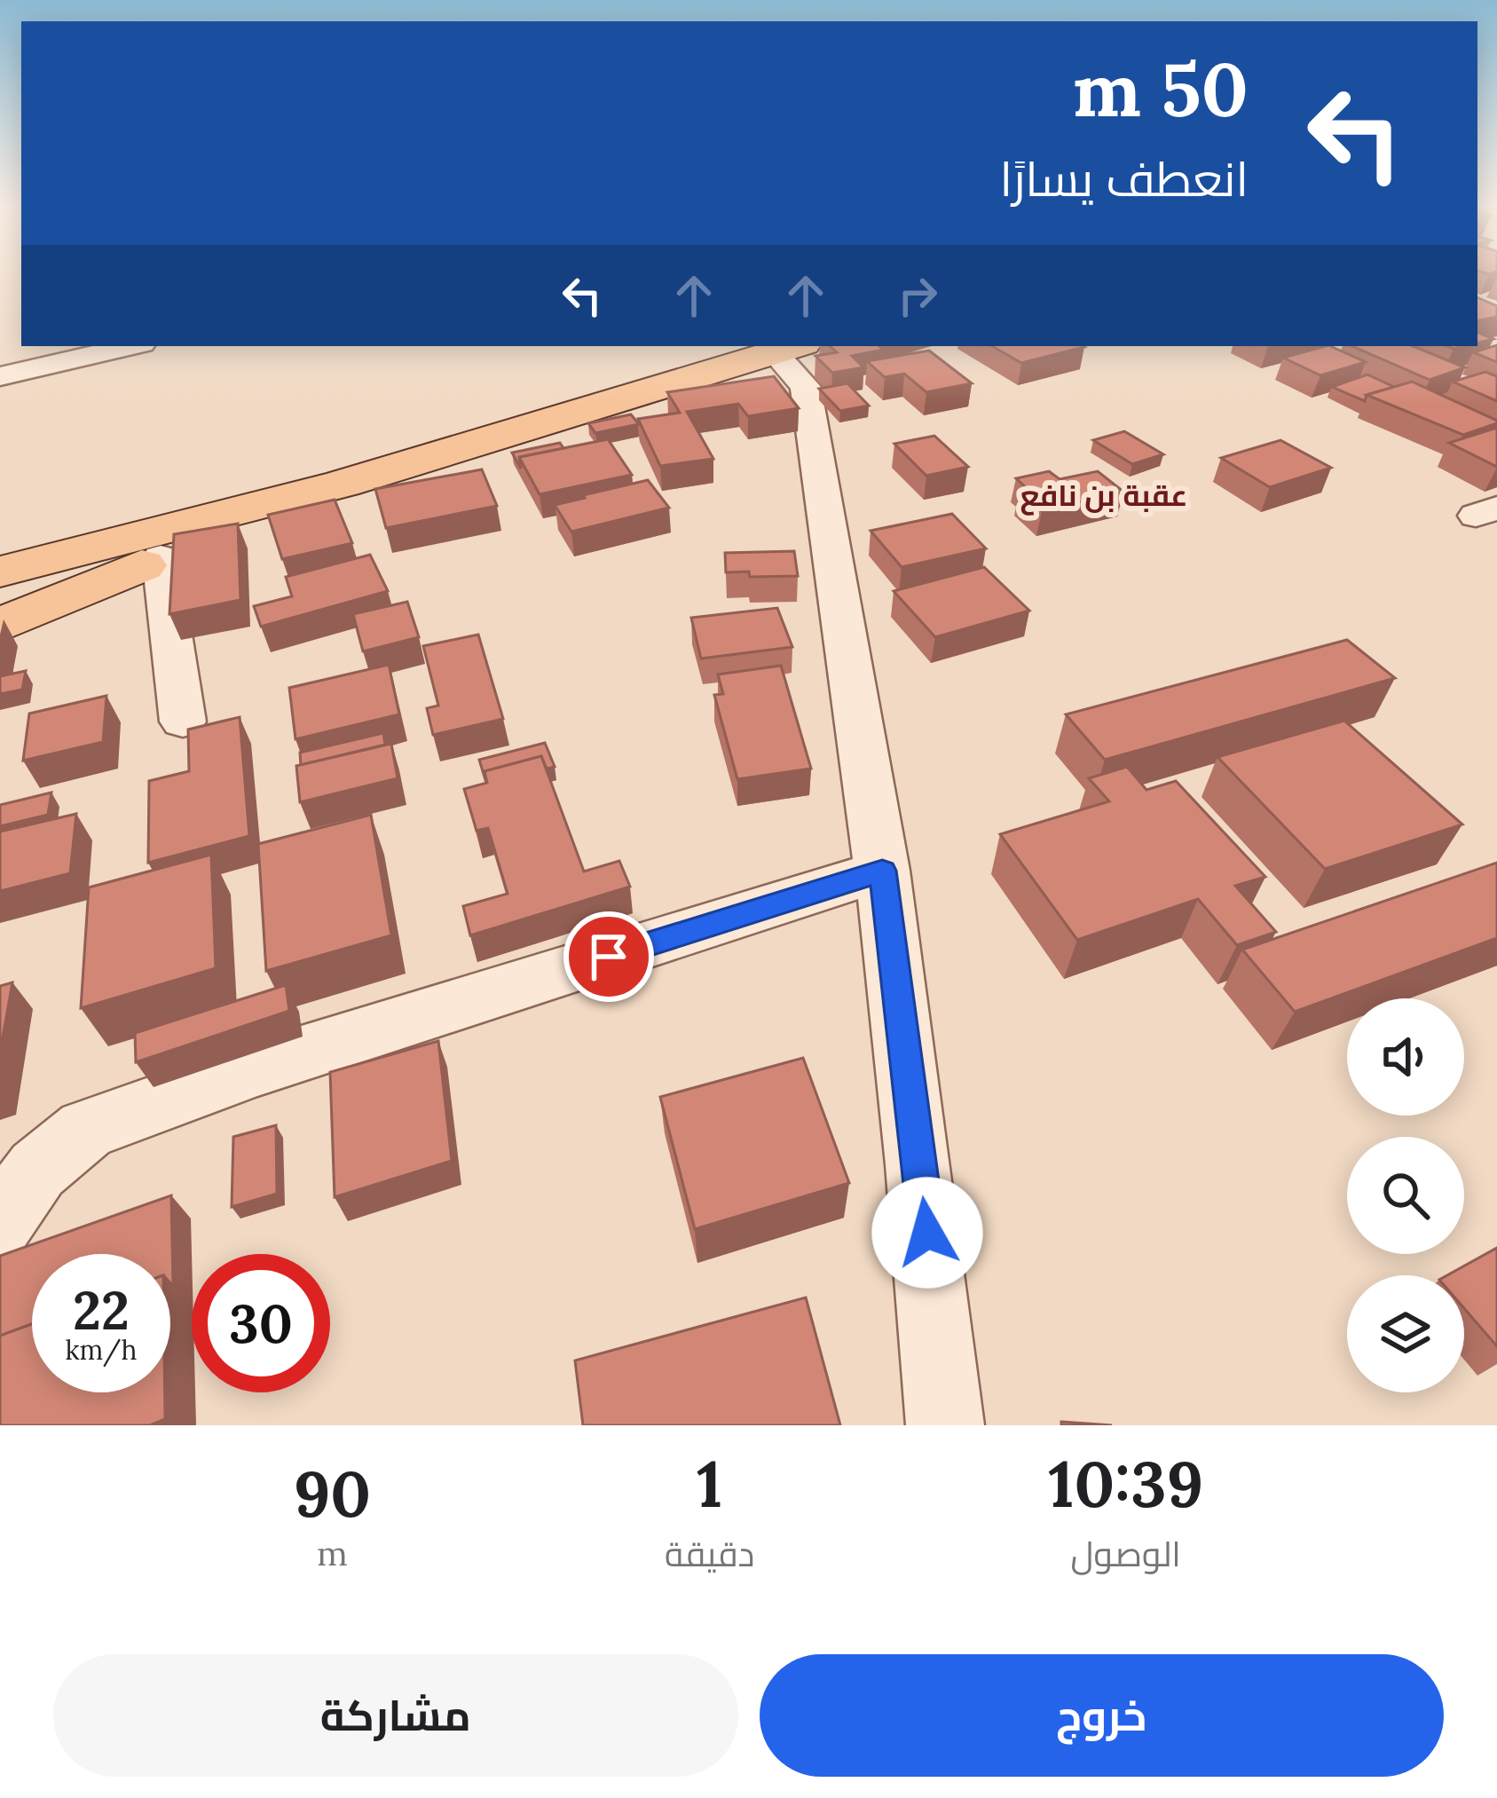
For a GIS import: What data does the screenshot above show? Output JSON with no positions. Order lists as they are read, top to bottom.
{
  "districts": ["عقبة بن نافع"],
  "page": {
    "turn": ["50 m", "انعطف يسارًا"],
    "speed": "22 km/h",
    "limit": "30",
    "eta": [
      "10:39",
      "الوصول",
      "1",
      "دقيقة",
      "90",
      "m"
    ],
    "buttons": ["خروج", "مشاركة"]
  }
}
